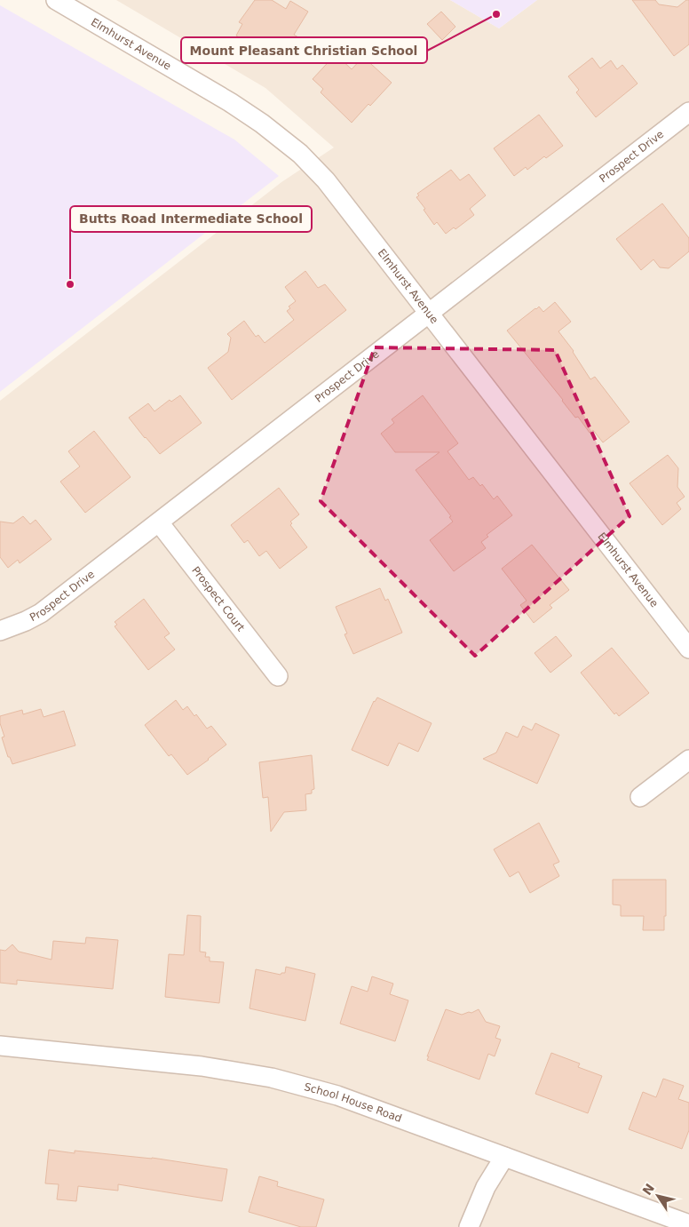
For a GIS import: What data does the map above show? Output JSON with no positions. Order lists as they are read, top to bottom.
{
  "streets": {
    "street": [
      "Elmhurst Avenue",
      "Prospect Drive",
      "Prospect Court",
      "School House Road"
    ]
  },
  "crossings": [
    ["Elmhurst Avenue", "Prospect Drive"],
    ["Prospect Drive", "Prospect Court"]
  ],
  "places": ["Mount Pleasant Christian School", "Butts Road Intermediate School"],
  "north": "top left"
}
